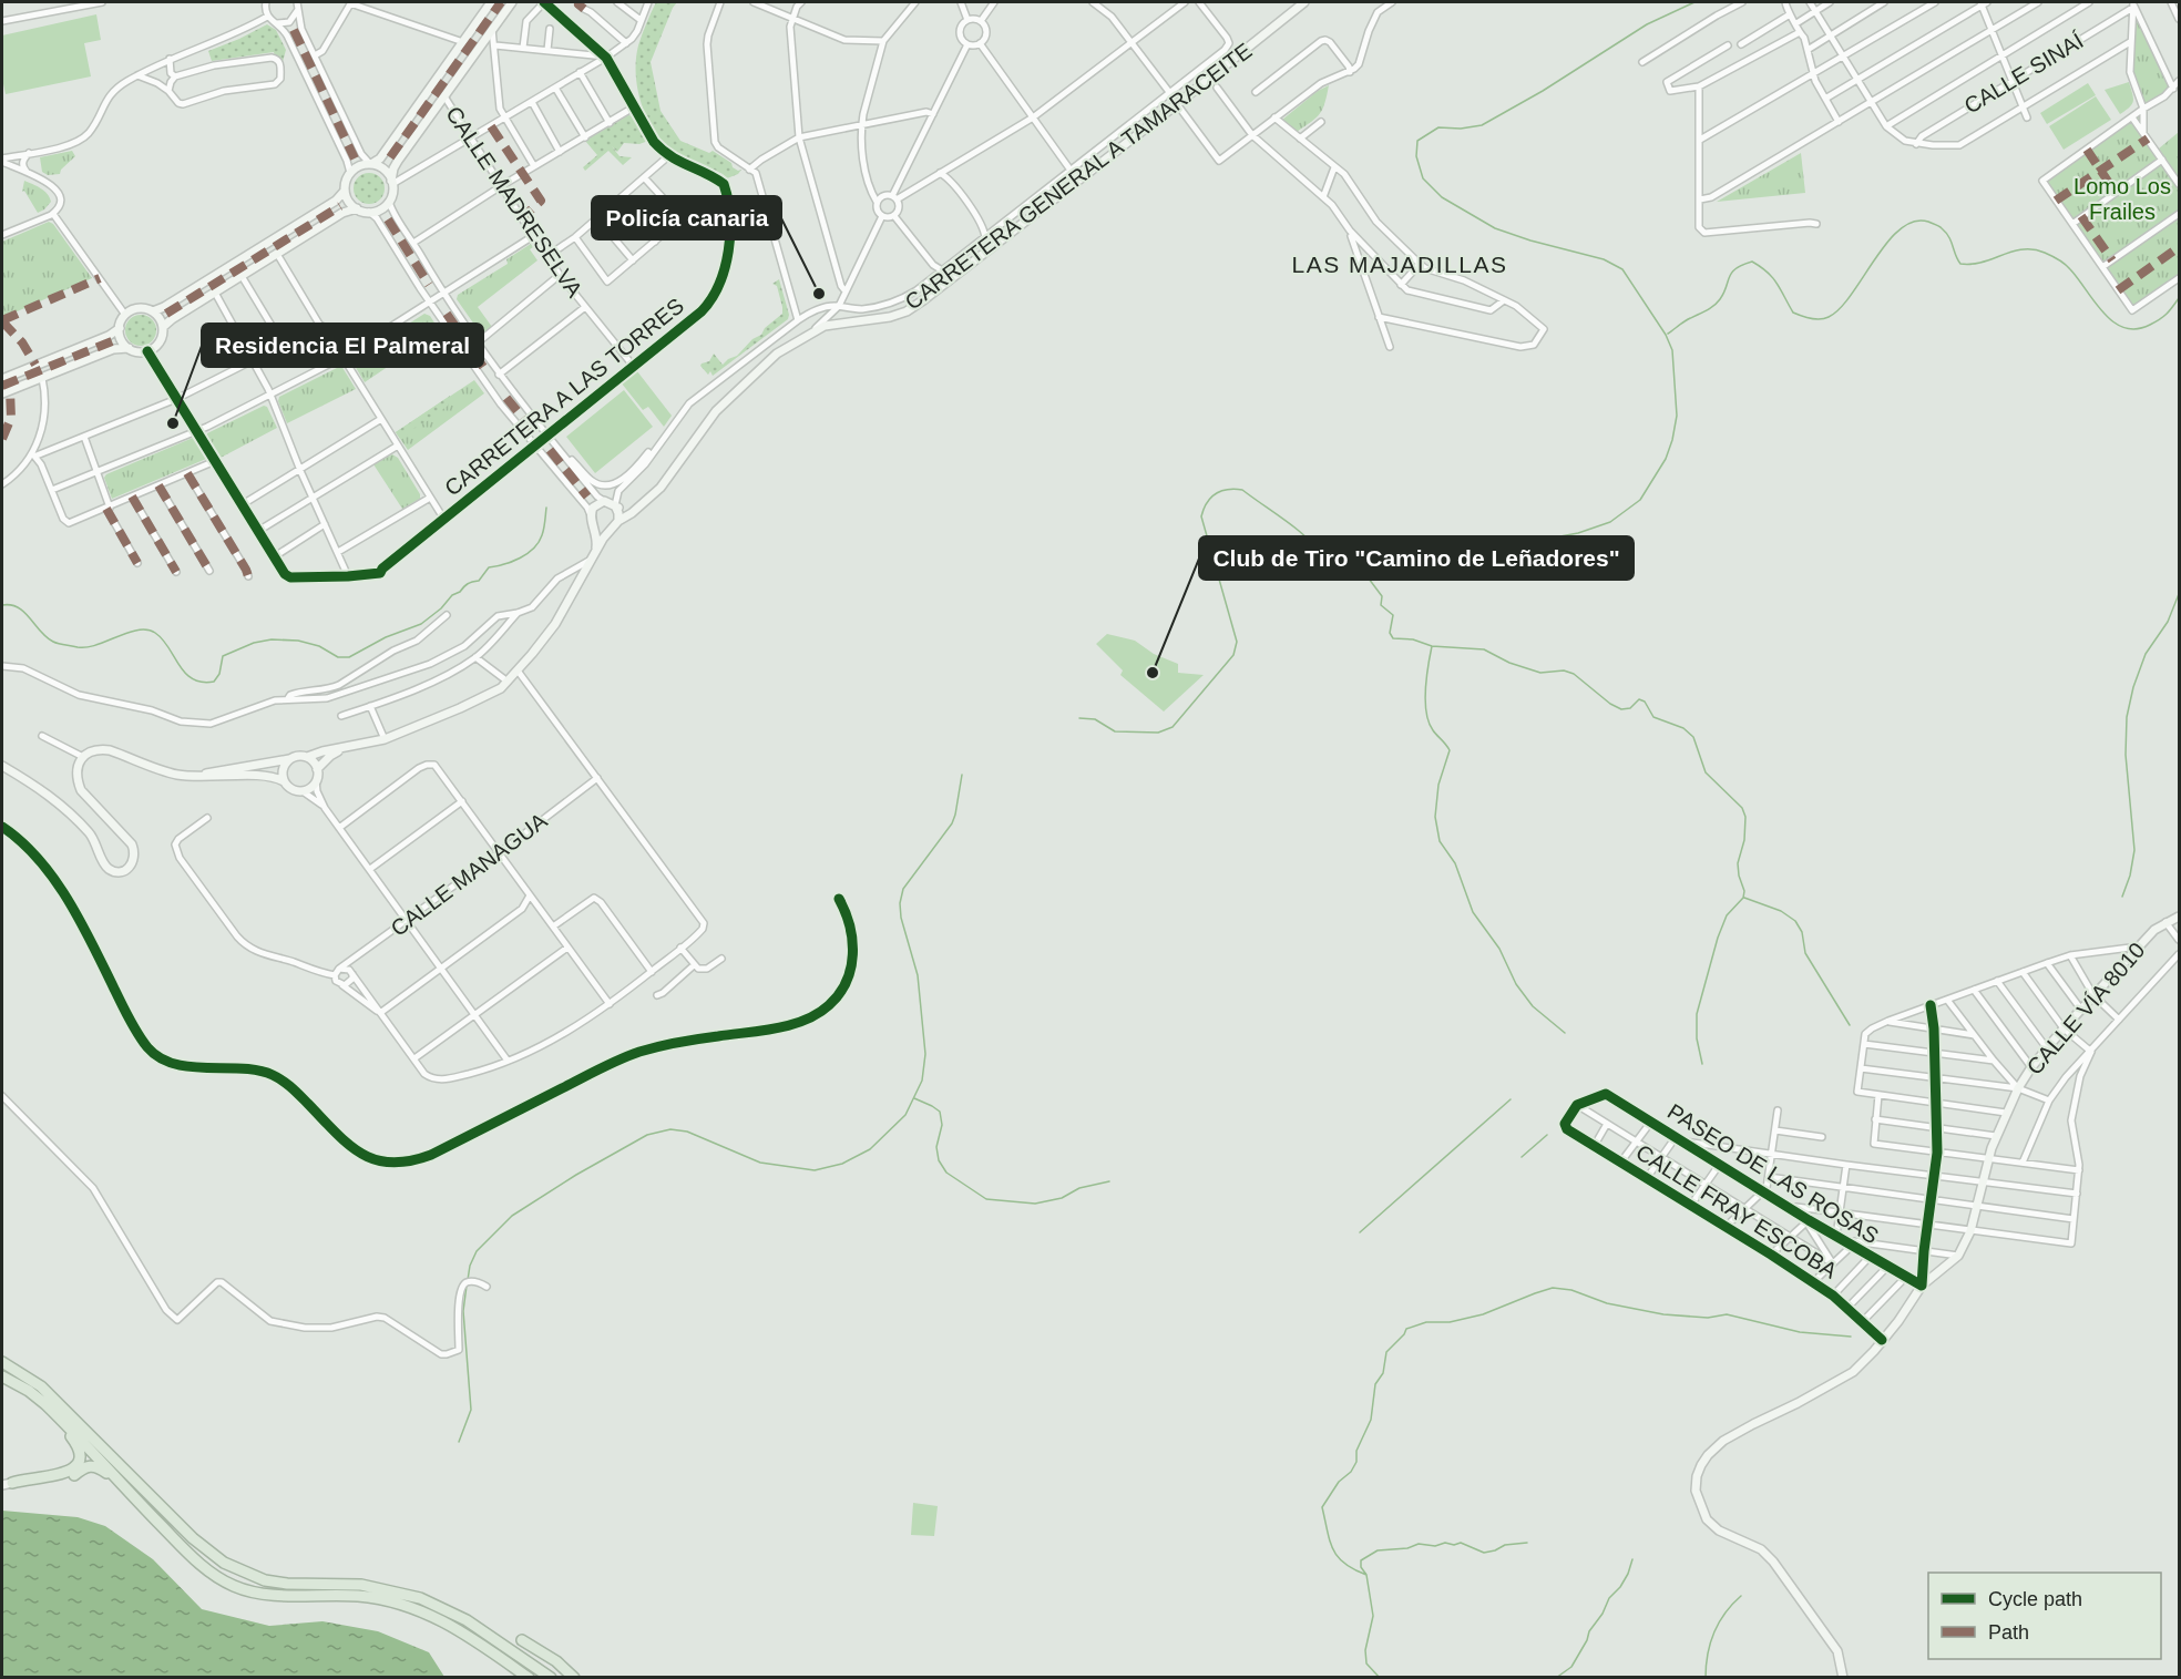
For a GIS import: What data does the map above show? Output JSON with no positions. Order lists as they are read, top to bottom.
{
  "streets": {
    "street": [
      "CALLE SINAÍ",
      "CARRETERA GENERAL A TAMARACEITE",
      "CALLE MADRESELVA",
      "CARRETERA A LAS TORRES",
      "CALLE MANAGUA",
      "CALLE VÍA 8010",
      "PASEO DE LAS ROSAS",
      "CALLE FRAY ESCOBA"
    ]
  },
  "crossings": [
    ["CALLE MADRESELVA", "CARRETERA A LAS TORRES"],
    ["CALLE VÍA 8010", "PASEO DE LAS ROSAS"],
    ["CALLE VÍA 8010", "CALLE FRAY ESCOBA"],
    ["PASEO DE LAS ROSAS", "CALLE FRAY ESCOBA"]
  ],
  "districts": ["LAS MAJADILLAS"],
  "parks": ["Lomo Los Frailes"],
  "places": ["Policía canaria", "Residencia El Palmeral", "Club de Tiro \"Camino de Leñadores\""],
  "legend": ["Cycle path", "Path"]
}
